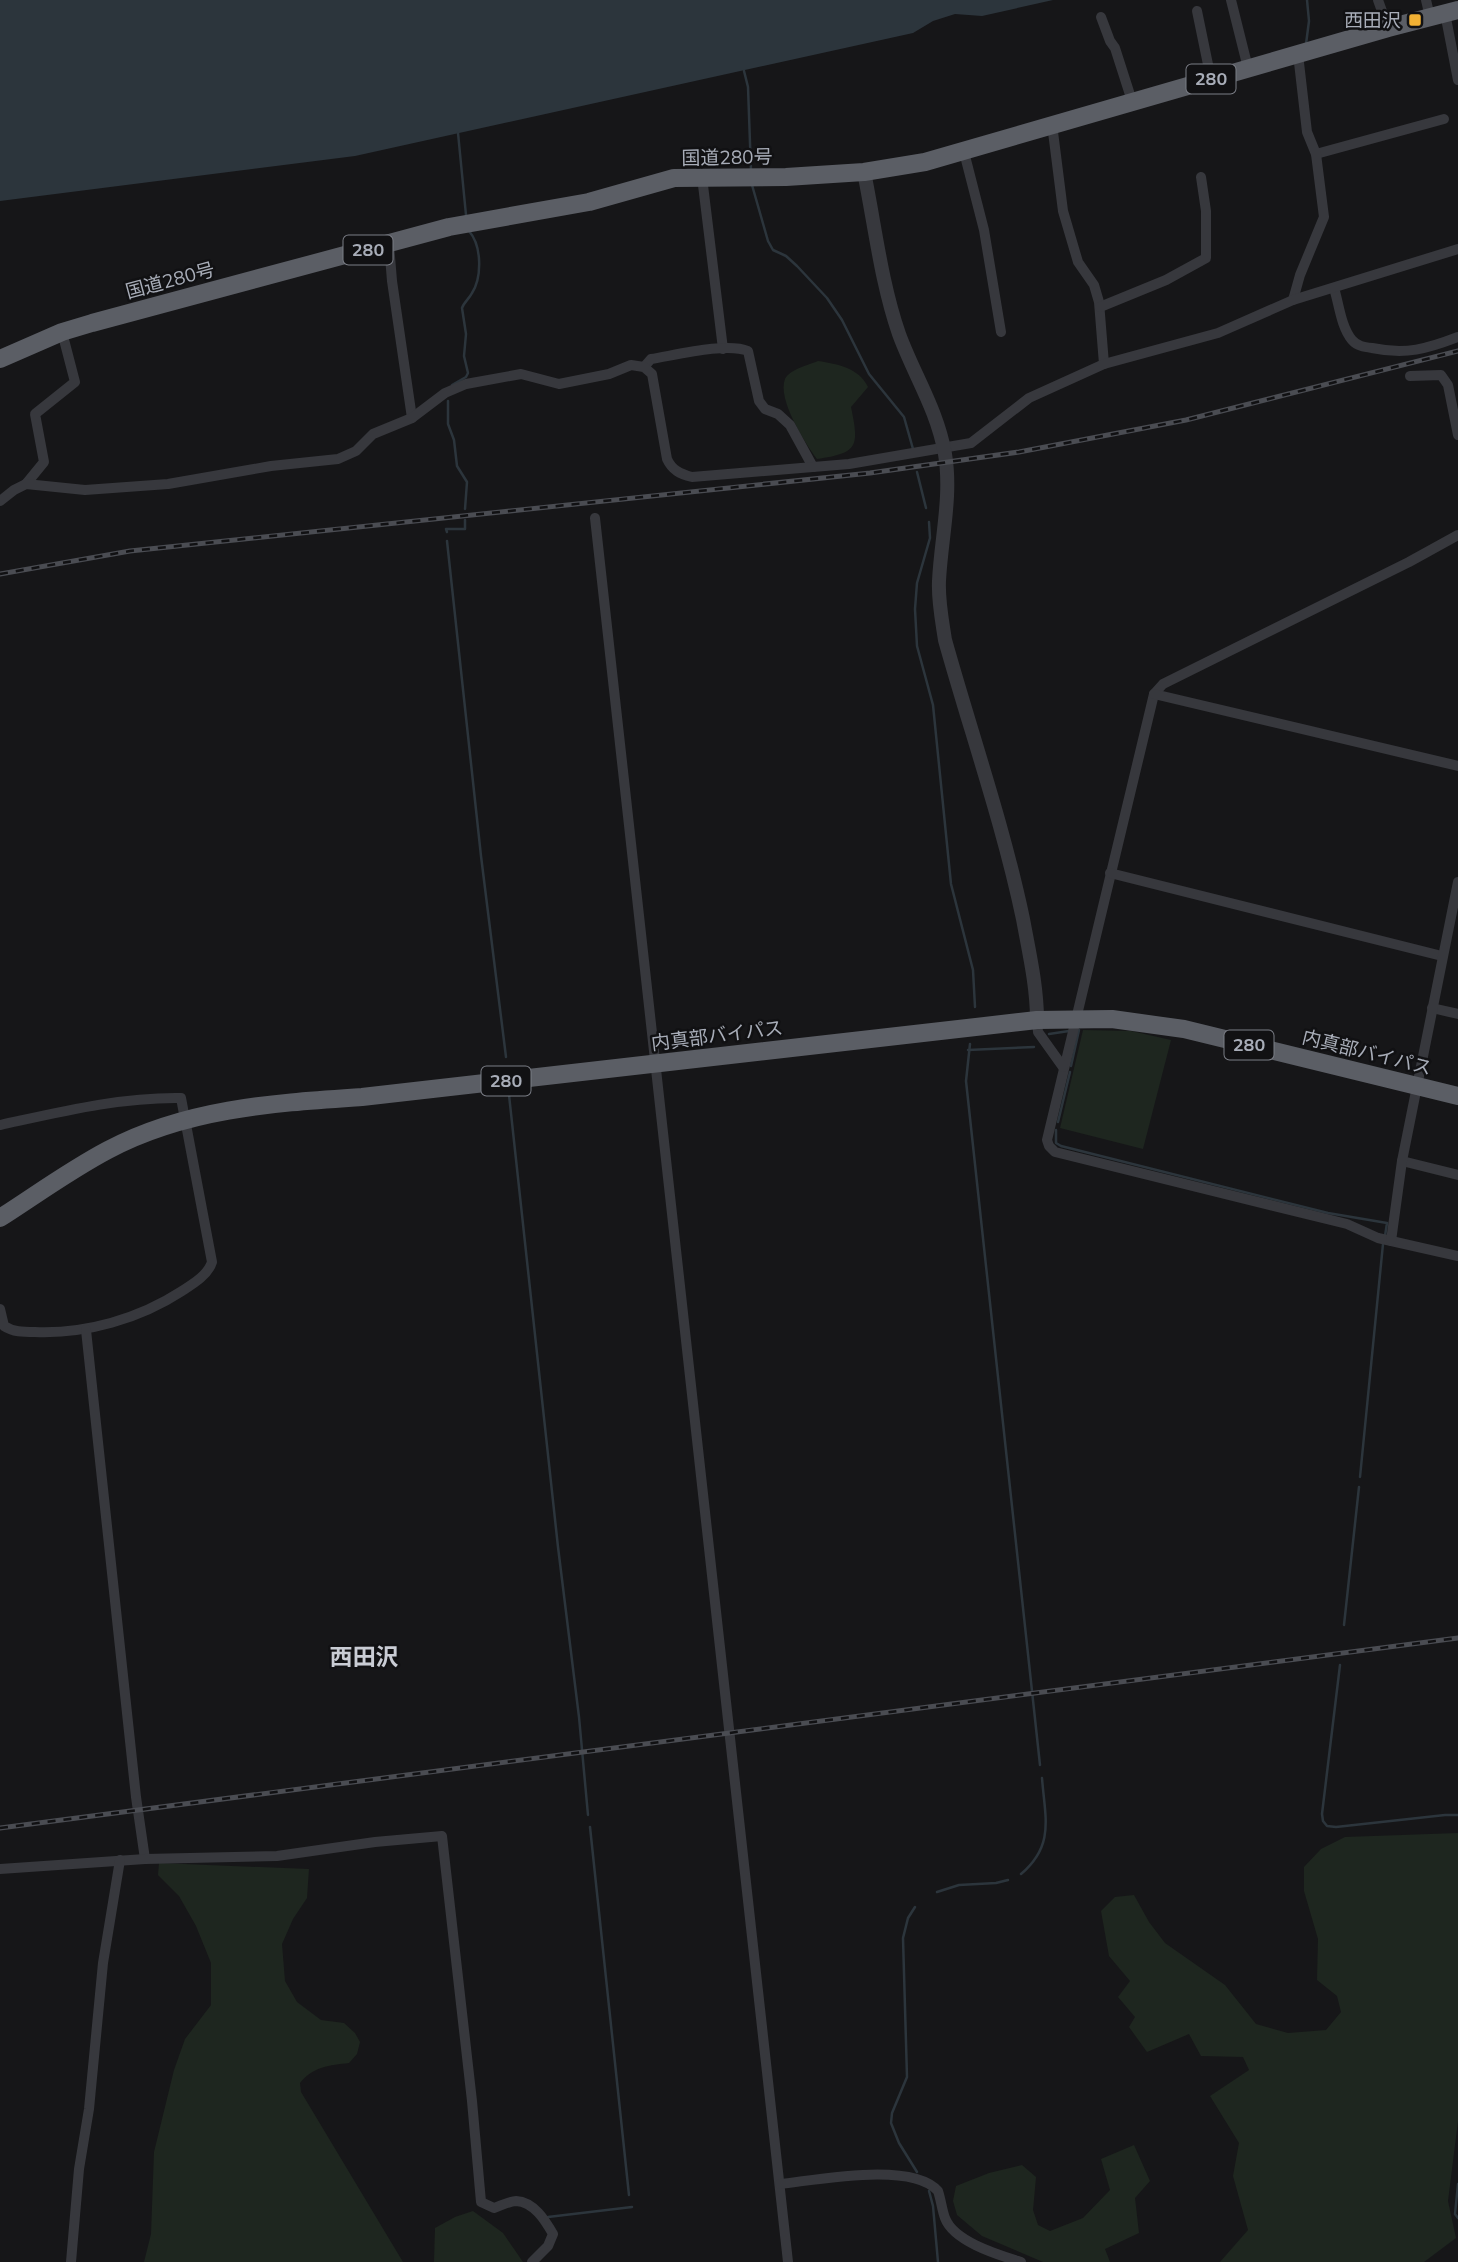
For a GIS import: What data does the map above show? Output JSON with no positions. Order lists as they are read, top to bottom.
{
  "streets": {
    "highway": ["280", "国道280号", "内真部バイパス"]
  },
  "districts": ["西田沢"],
  "places": {
    "transit": ["西田沢"]
  }
}
